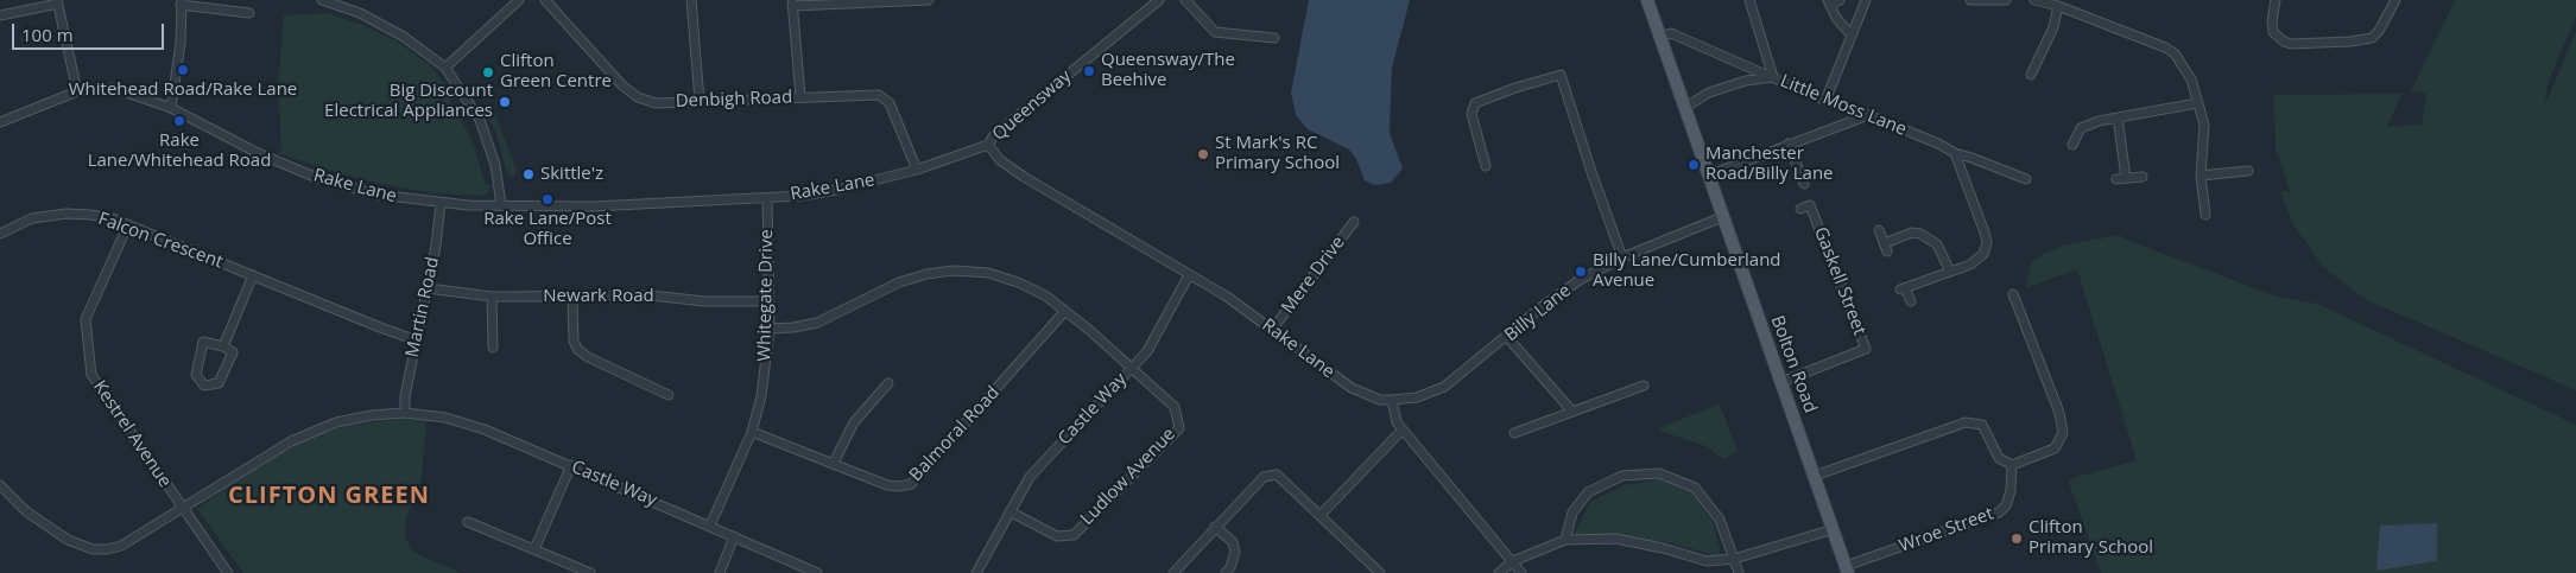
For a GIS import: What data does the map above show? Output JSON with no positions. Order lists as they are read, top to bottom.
{
  "streets": {
    "main road": ["Bolton Road"],
    "street": [
      "Denbigh Road",
      "Queensway",
      "Little Moss Lane",
      "Rake Lane",
      "Falcon Crescent",
      "Mere Drive",
      "Gaskell Street",
      "Whitegate Drive",
      "Newark Road",
      "Martin Road",
      "Billy Lane",
      "Castle Way",
      "Kestrel Avenue",
      "Balmoral Road",
      "Ludlow Avenue",
      "Wroe Street"
    ]
  },
  "crossings": [
    ["Denbigh Road", "Rake Lane"],
    ["Queensway", "Rake Lane"],
    ["Little Moss Lane", "Bolton Road"],
    ["Rake Lane", "Mere Drive"],
    ["Rake Lane", "Whitegate Drive"],
    ["Rake Lane", "Martin Road"],
    ["Rake Lane", "Billy Lane"],
    ["Rake Lane", "Castle Way"],
    ["Falcon Crescent", "Martin Road"],
    ["Falcon Crescent", "Kestrel Avenue"],
    ["Gaskell Street", "Bolton Road"],
    ["Whitegate Drive", "Newark Road"],
    ["Whitegate Drive", "Castle Way"],
    ["Whitegate Drive", "Balmoral Road"],
    ["Newark Road", "Martin Road"],
    ["Martin Road", "Castle Way"],
    ["Billy Lane", "Bolton Road"],
    ["Bolton Road", "Wroe Street"],
    ["Castle Way", "Kestrel Avenue"],
    ["Castle Way", "Ludlow Avenue"]
  ],
  "districts": ["CLIFTON GREEN"],
  "places": [
    "Whitehead Road/Rake Lane",
    "Queensway/The Beehive",
    "Clifton Green Centre",
    "Big Discount Electrical Appliances",
    "Rake Lane/Whitehead Road",
    "St Mark's RC Primary School",
    "Manchester Road/Billy Lane",
    "Skittle'z",
    "Rake Lane/Post Office",
    "Billy Lane/Cumberland Avenue",
    "Clifton Primary School"
  ],
  "scale_bar": "100 m"
}
